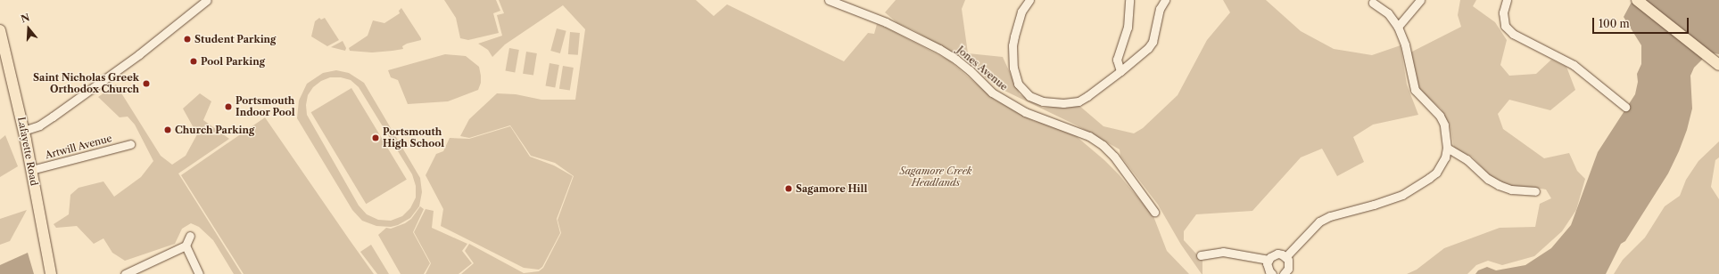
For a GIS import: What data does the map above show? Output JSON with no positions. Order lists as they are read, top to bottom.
{
  "streets": {
    "main road": ["Lafayette Road"],
    "street": ["Jones Avenue", "Artwill Avenue"]
  },
  "crossings": [
    ["Artwill Avenue", "Lafayette Road"]
  ],
  "parks": ["Sagamore Creek Headlands"],
  "places": [
    "Student Parking",
    "Pool Parking",
    "Saint Nicholas Greek Orthodox Church",
    "Portsmouth Indoor Pool",
    "Church Parking",
    "Portsmouth High School",
    "Sagamore Hill"
  ],
  "scale_bar": "100 m",
  "north": "top"
}
